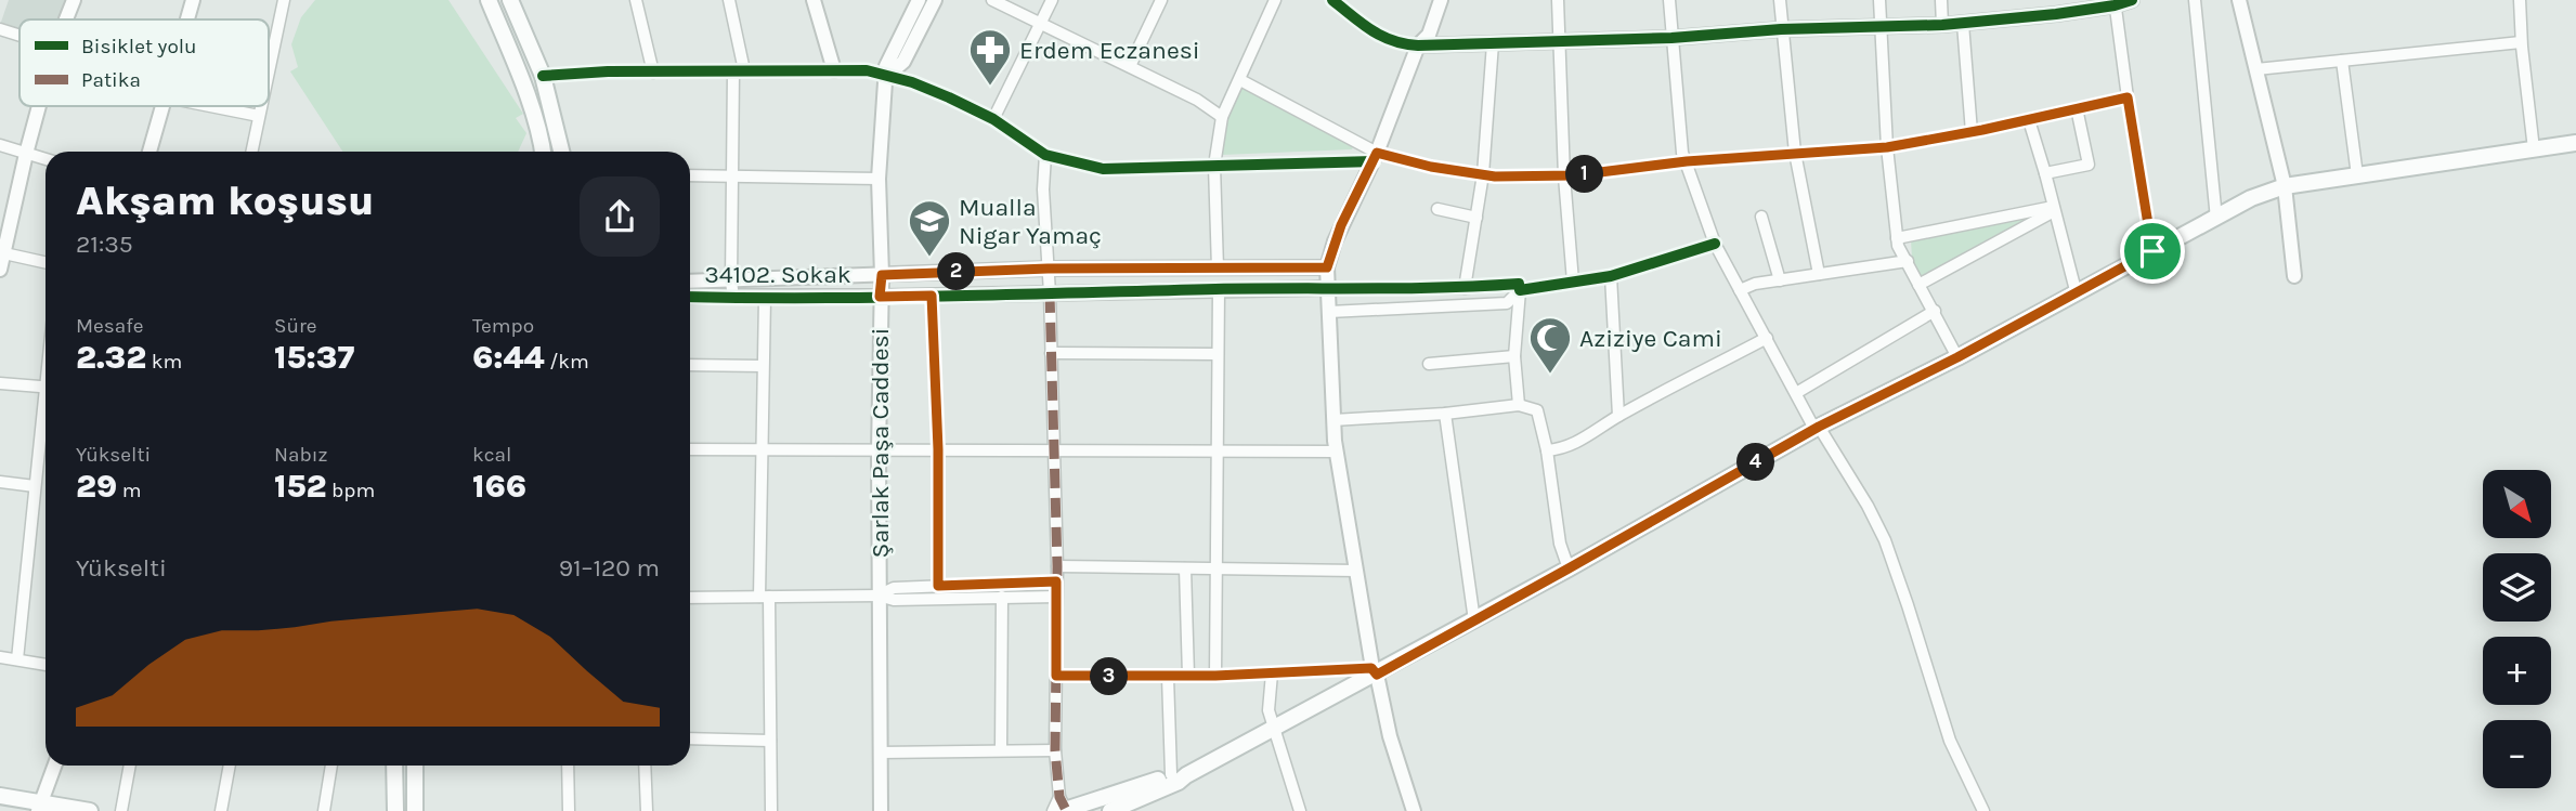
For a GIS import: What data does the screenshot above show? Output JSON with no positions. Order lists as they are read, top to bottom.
{
  "streets": {
    "street": ["34102. Sokak", "Şarlak Paşa Caddesi"]
  },
  "crossings": [
    ["34102. Sokak", "Şarlak Paşa Caddesi"]
  ],
  "places": {
    "pharmacy": ["Erdem Eczanesi"],
    "school or university": ["Mualla Nigar Yamaç"],
    "mosque": ["Aziziye Cami"]
  },
  "legend": ["Bisiklet yolu", "Patika"],
  "north": "bottom right",
  "page": {
    "heading": ["Akşam koşusu", "21:35"],
    "pins": [
      "1",
      "2",
      "4",
      "3"
    ],
    "stats": [
      ["Mesafe", "2.32 km"],
      ["Süre", "15:37"],
      ["Tempo", "6:44 /km"],
      ["Yükselti", "29 m"],
      ["Nabız", "152 bpm"],
      ["kcal", "166"]
    ],
    "map_buttons": ["+", "−"],
    "chart": ["Yükselti", "91–120 m"]
  }
}
